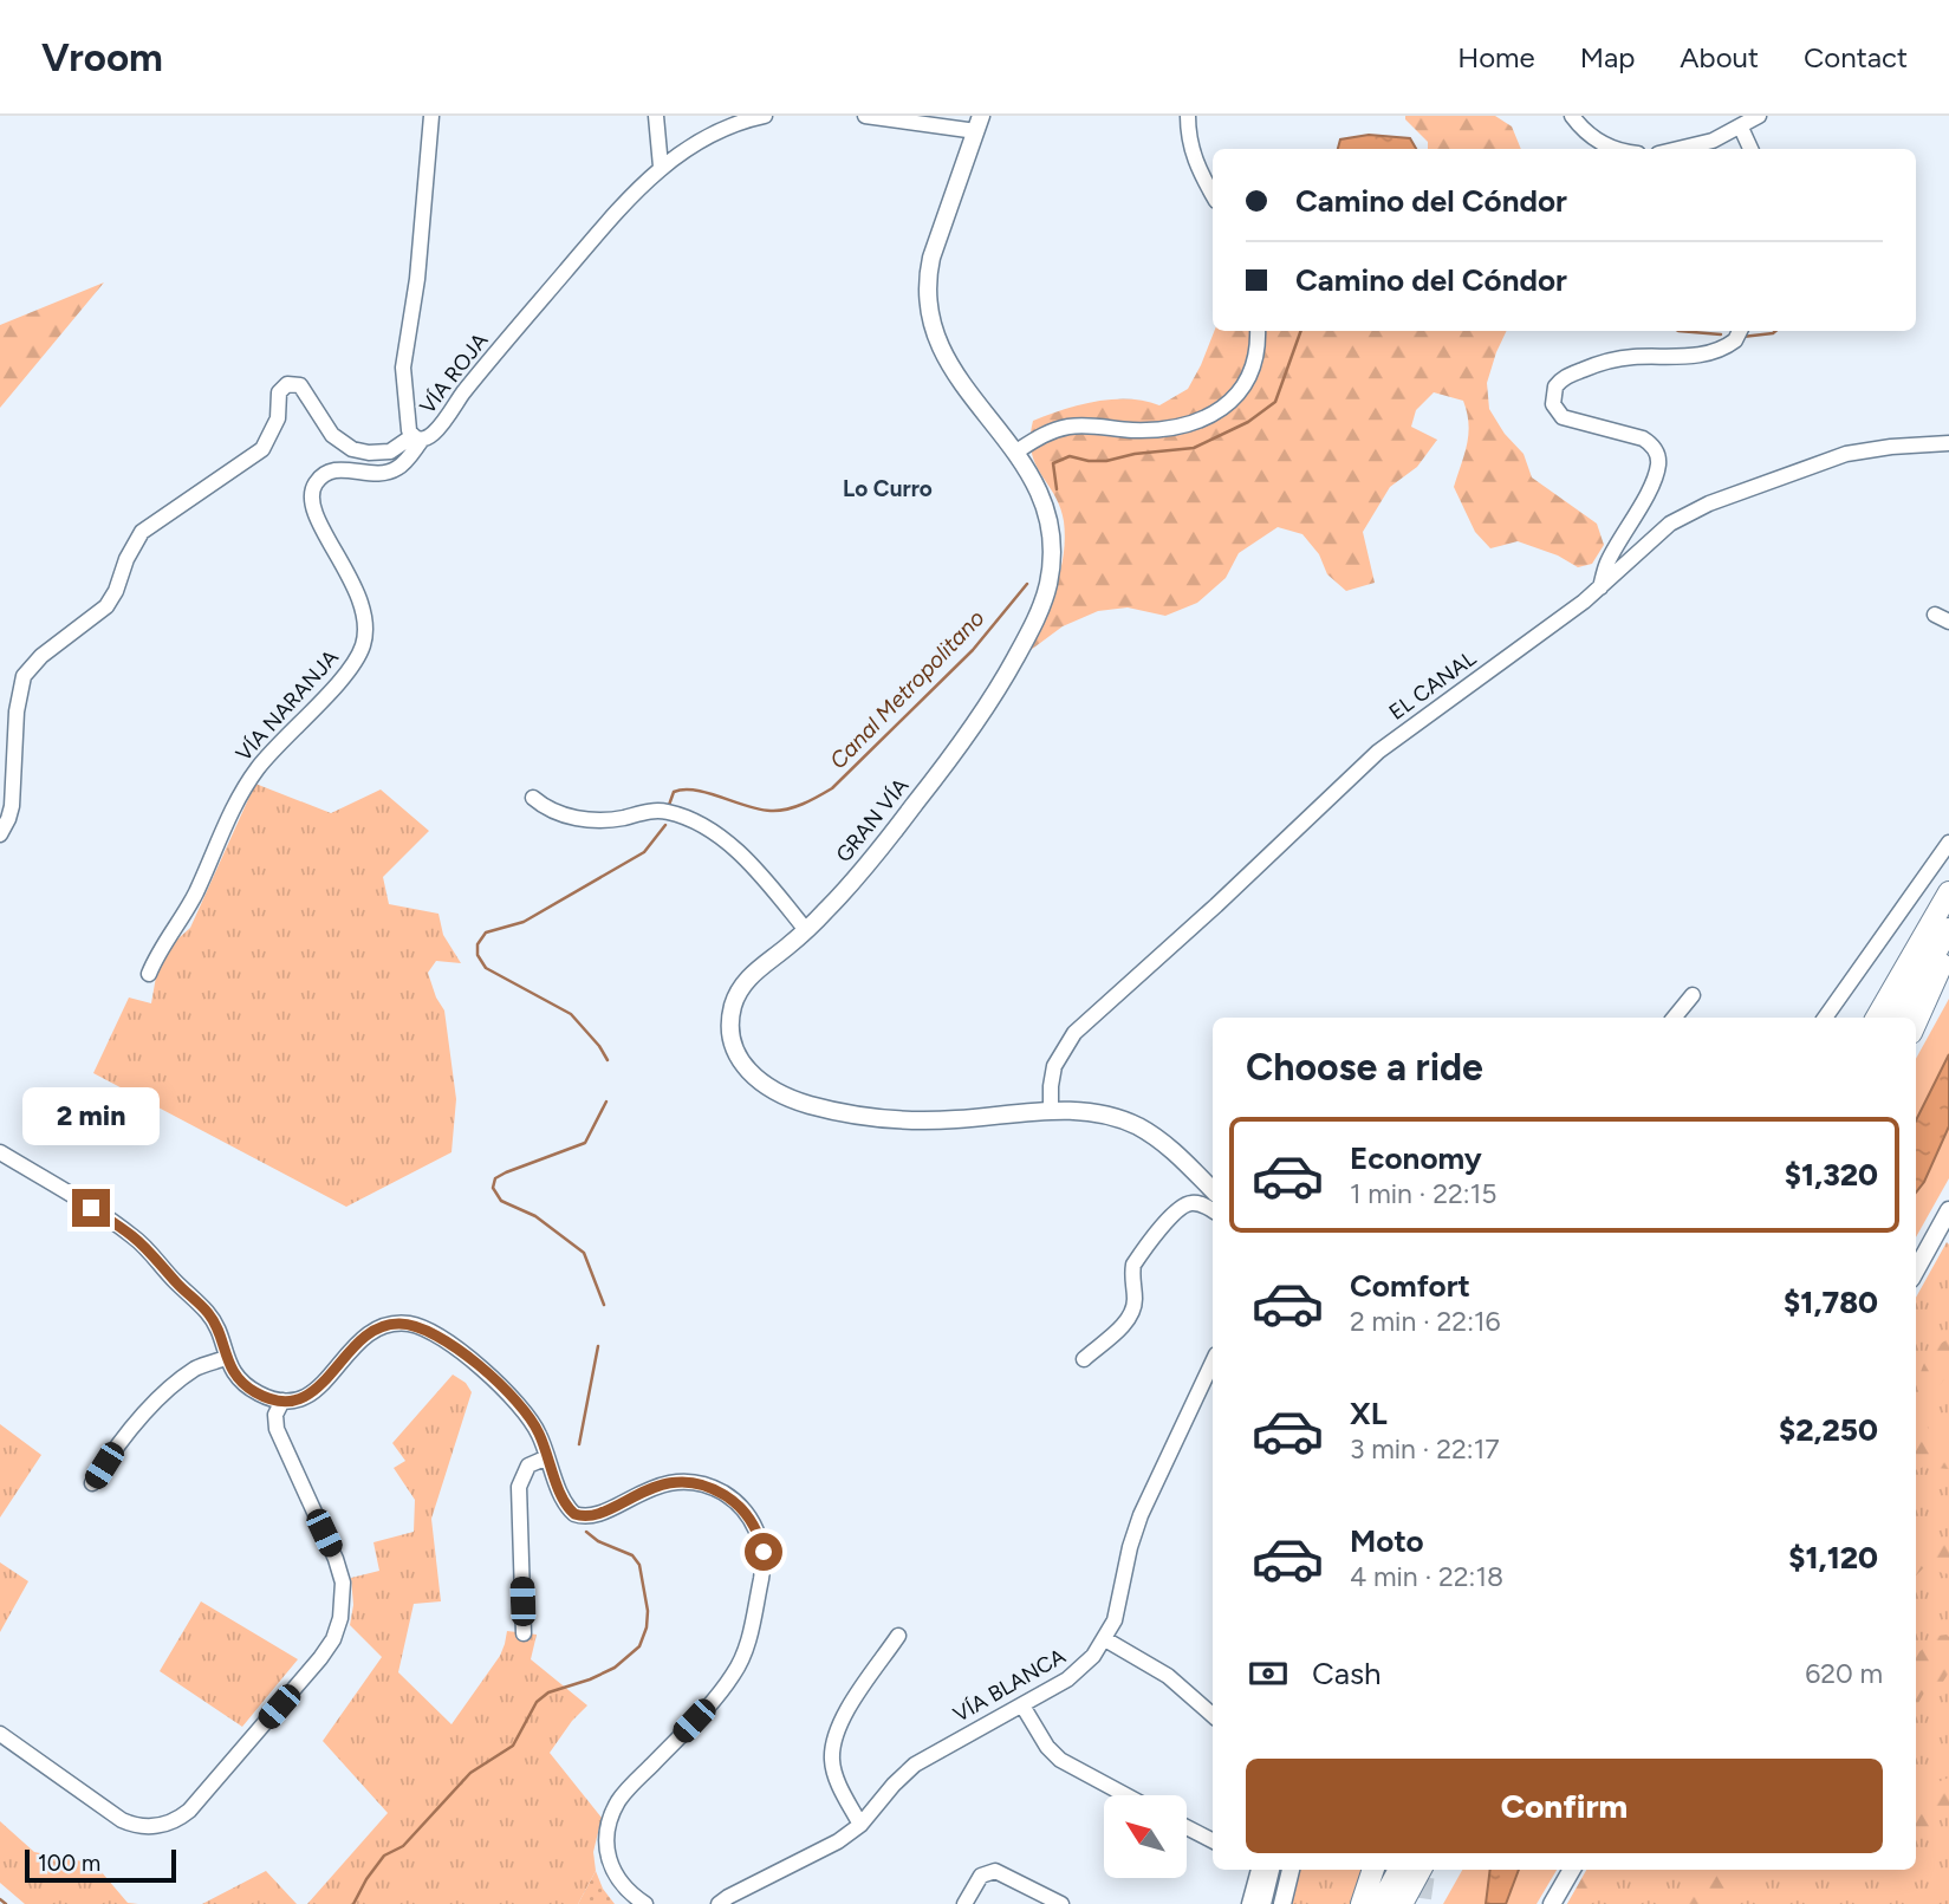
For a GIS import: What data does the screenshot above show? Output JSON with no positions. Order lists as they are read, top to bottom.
{
  "streets": {
    "main road": ["GRAN VÍA"],
    "street": [
      "VÍA ROJA",
      "EL CANAL",
      "VÍA NARANJA",
      "VÍA BLANCA"
    ]
  },
  "crossings": [
    ["VÍA ROJA", "VÍA NARANJA"],
    ["EL CANAL", "GRAN VÍA"]
  ],
  "districts": ["Lo Curro"],
  "water": ["Canal Metropolitano"],
  "scale_bar": "100 m",
  "north": "top left",
  "page": {
    "header": "Vroom",
    "nav": [
      "Home",
      "Map",
      "About",
      "Contact"
    ],
    "banner": ["Camino del Cóndor", "Camino del Cóndor"],
    "heading": "Choose a ride",
    "bubble": "2 min",
    "list": [
      {
        "name": "Economy",
        "note": "1 min · 22:15",
        "value": "$1,320"
      },
      {
        "name": "Comfort",
        "note": "2 min · 22:16",
        "value": "$1,780"
      },
      {
        "name": "XL",
        "note": "3 min · 22:17",
        "value": "$2,250"
      },
      {
        "name": "Moto",
        "note": "4 min · 22:18",
        "value": "$1,120"
      }
    ],
    "pay": ["Cash", "620 m"],
    "buttons": "Confirm",
    "scale": "100 m"
  }
}
